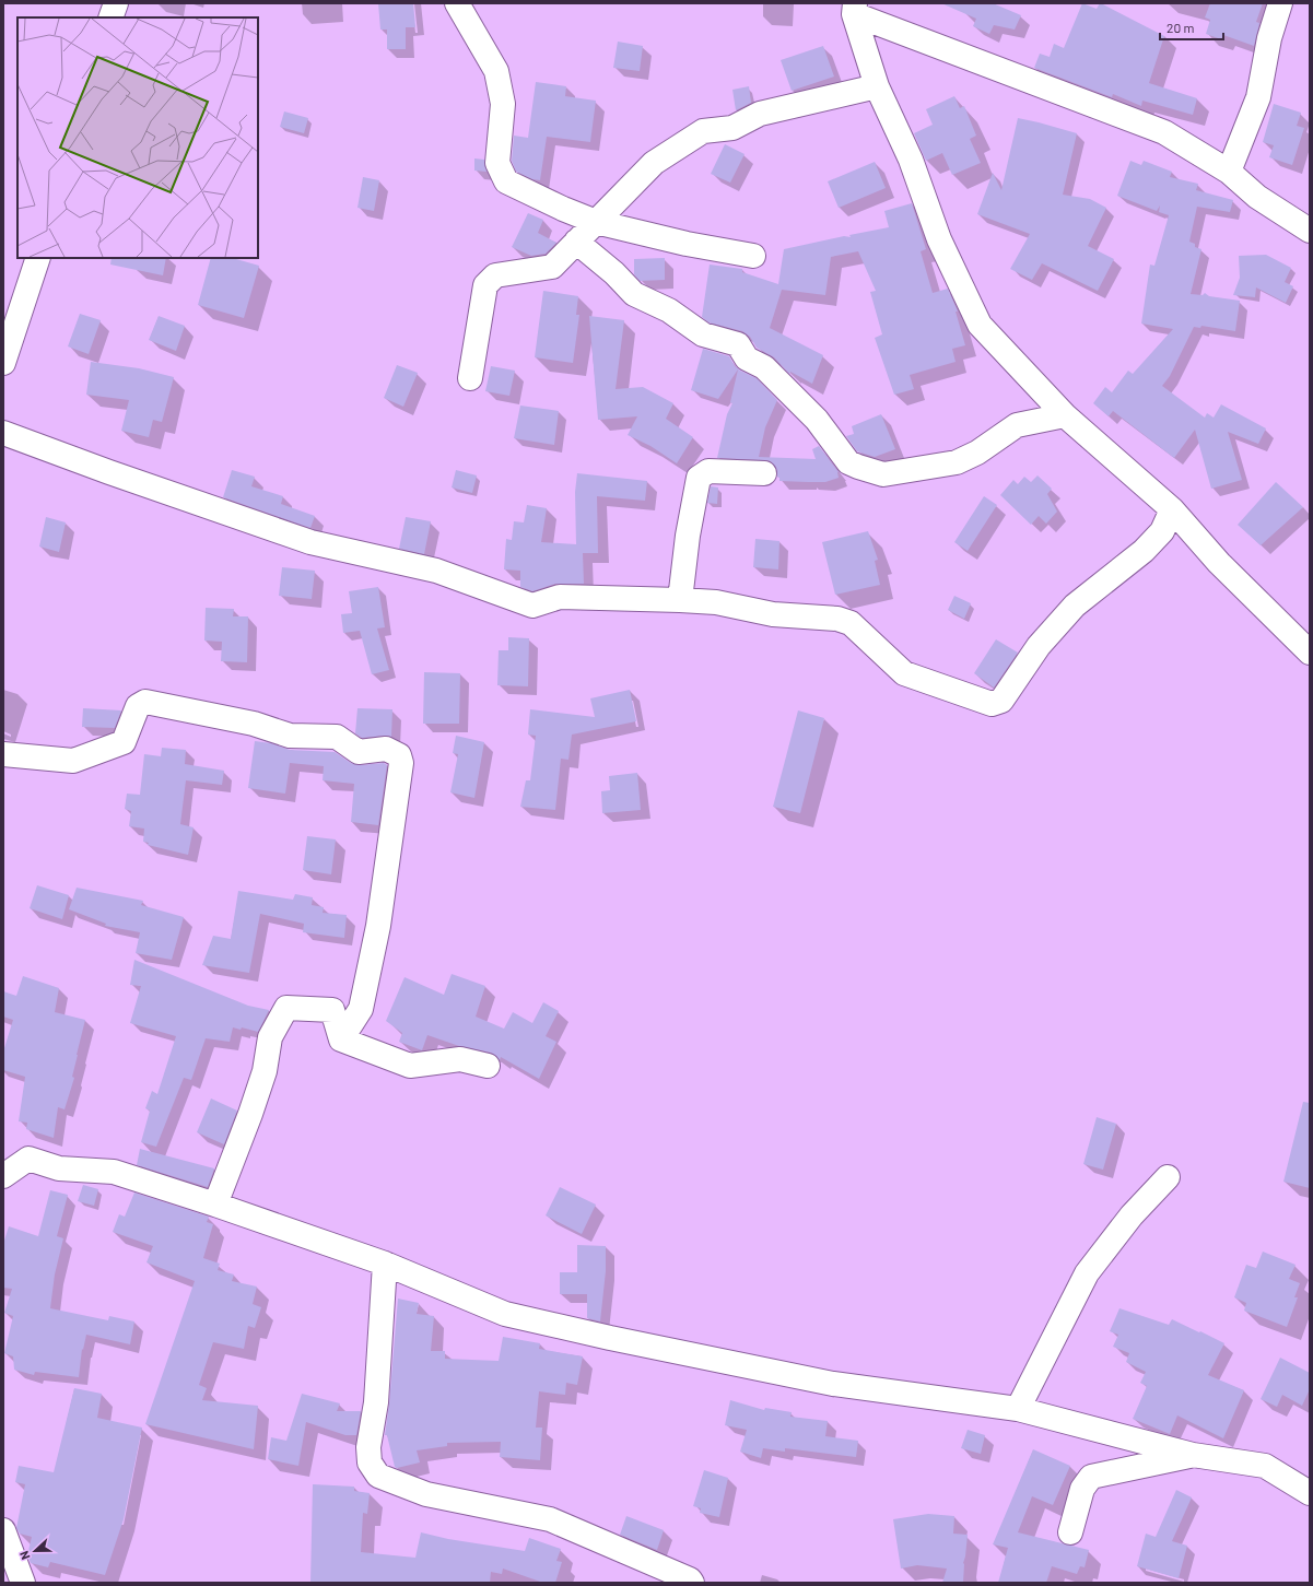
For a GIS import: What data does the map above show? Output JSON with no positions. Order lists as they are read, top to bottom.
{
  "scale_bar": "20 m",
  "north": "left"
}
